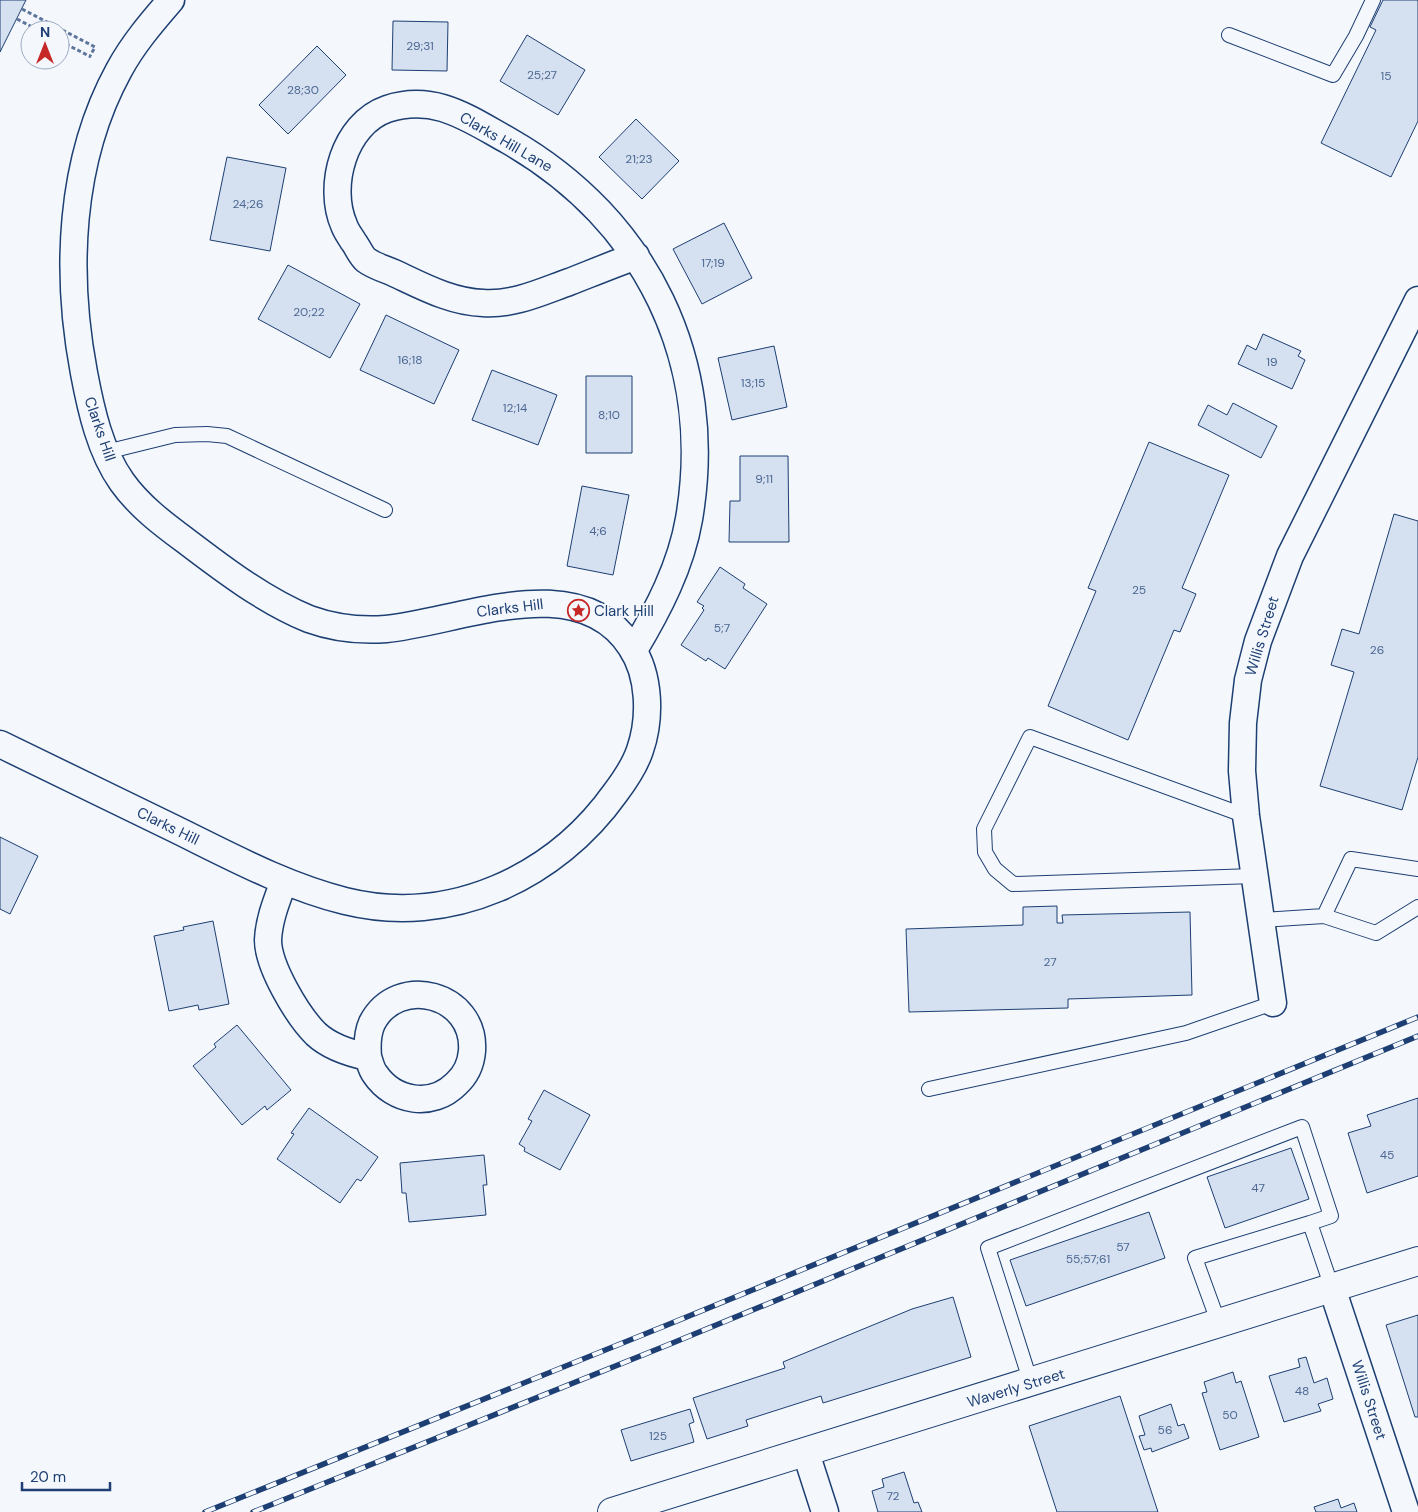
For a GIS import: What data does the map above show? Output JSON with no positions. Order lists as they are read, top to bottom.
{
  "streets": {
    "main road": ["Waverly Street"],
    "street": ["Clarks Hill Lane", "Clarks Hill", "Willis Street"]
  },
  "crossings": [
    ["Clarks Hill Lane", "Clarks Hill"],
    ["Willis Street", "Waverly Street"]
  ],
  "places": {
    "place": ["Clark Hill"]
  },
  "house_numbers": [
    "29;31",
    "25;27",
    "15",
    "28;30",
    "21;23",
    "24;26",
    "17;19",
    "20;22",
    "16;18",
    "19",
    "13;15",
    "12;14",
    "8;10",
    "9;11",
    "4;6",
    "25",
    "5;7",
    "26",
    "27",
    "45",
    "47",
    "57",
    "55;57;61",
    "48",
    "50",
    "56",
    "125",
    "72"
  ],
  "scale_bar": "20 m",
  "north": "top"
}
